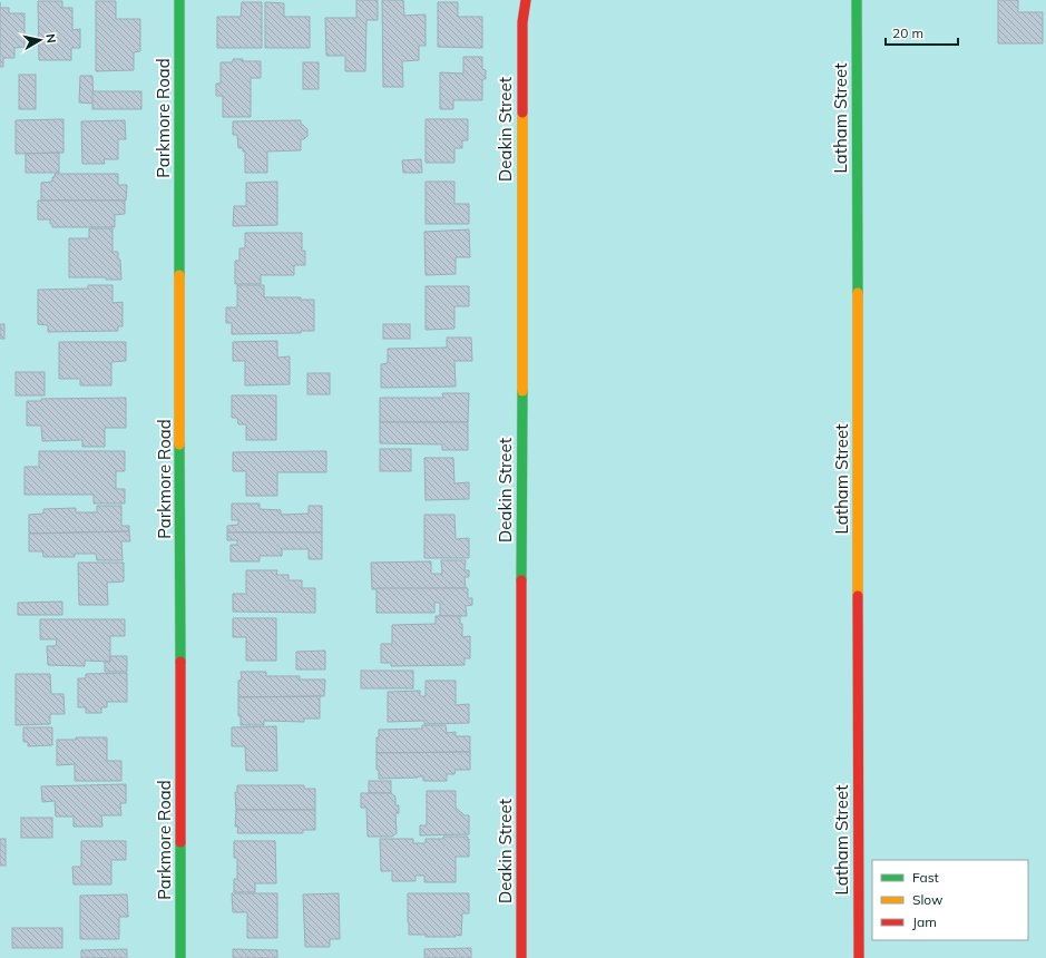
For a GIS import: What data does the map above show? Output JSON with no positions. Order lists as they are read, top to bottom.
{
  "streets": {
    "street": ["Parkmore Road", "Latham Street", "Deakin Street"]
  },
  "legend": ["Fast", "Slow", "Jam"],
  "scale_bar": "20 m",
  "north": "right"
}
